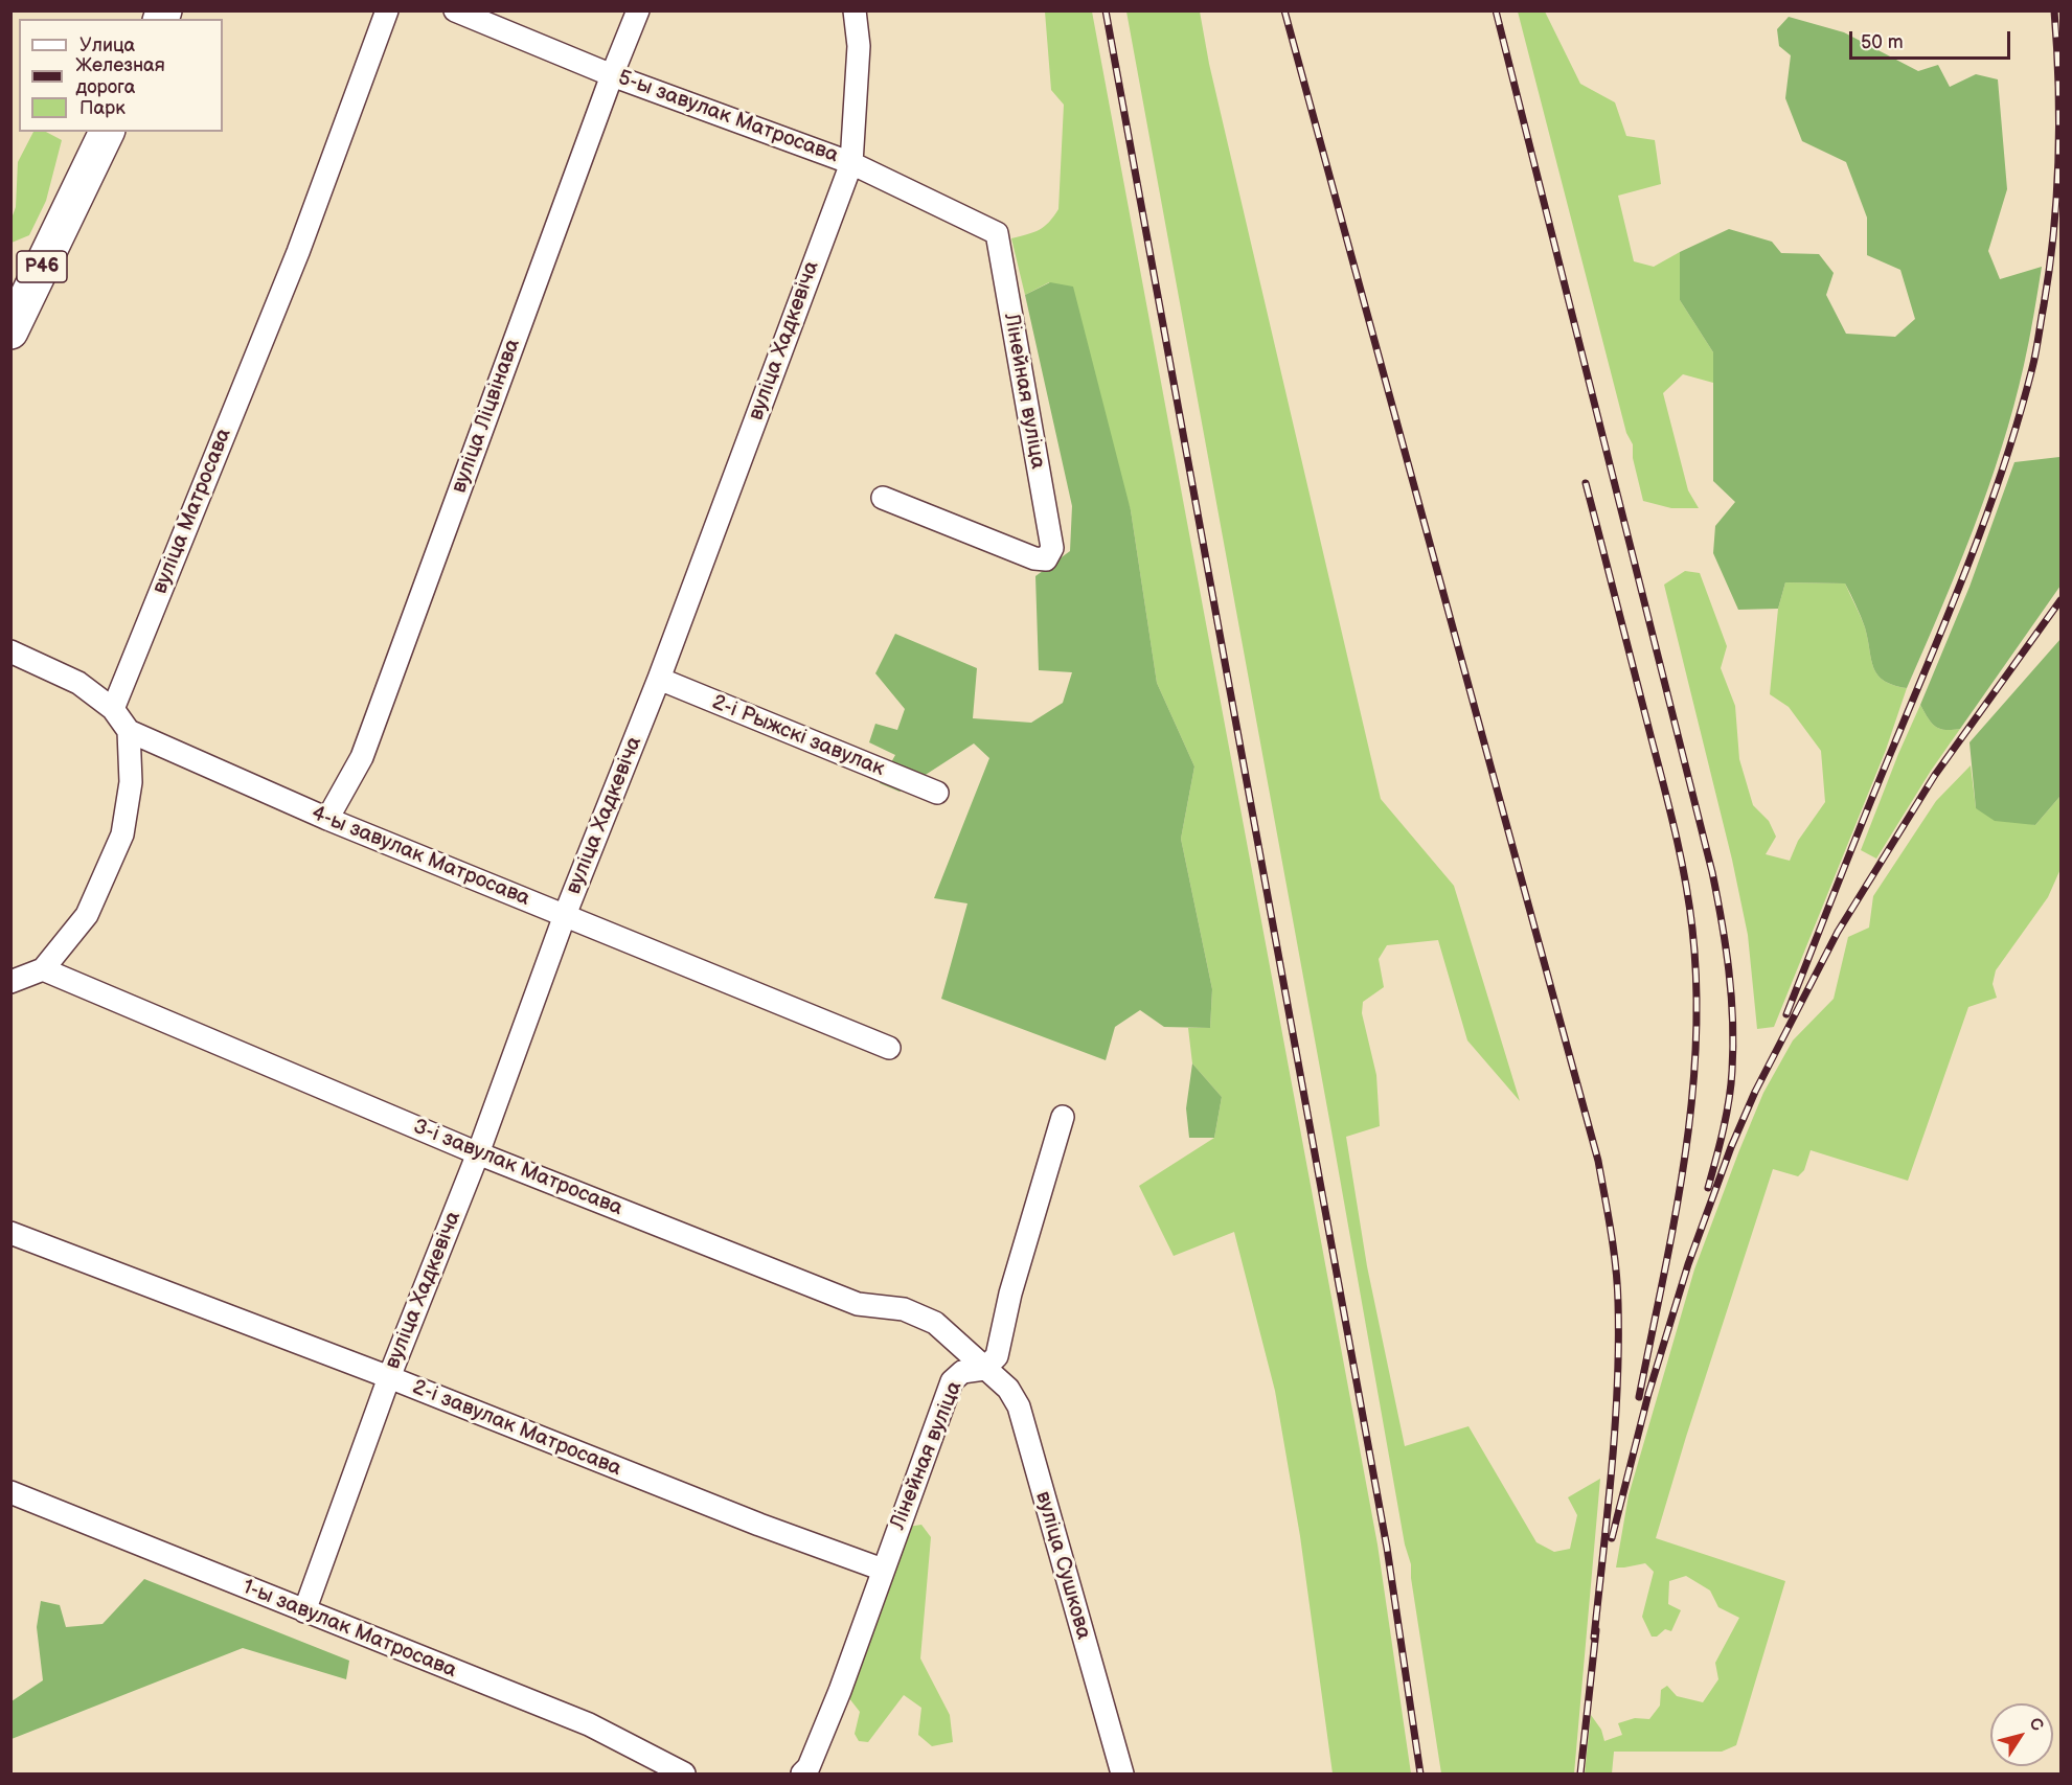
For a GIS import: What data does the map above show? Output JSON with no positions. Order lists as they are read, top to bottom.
{
  "streets": {
    "main road": ["Р46"],
    "street": [
      "5-ы завулак Матросава",
      "вуліца Хадкевіча",
      "Лінейная вуліца",
      "вуліца Ліцвінава",
      "вуліца Матросава",
      "2-і Рыжскі завулак",
      "4-ы завулак Матросава",
      "3-і завулак Матросава",
      "2-і завулак Матросава",
      "вуліца Сушкова",
      "1-ы завулак Матросава"
    ]
  },
  "crossings": [
    ["5-ы завулак Матросава", "вуліца Хадкевіча"],
    ["5-ы завулак Матросава", "Лінейная вуліца"],
    ["5-ы завулак Матросава", "вуліца Ліцвінава"],
    ["вуліца Хадкевіча", "2-і Рыжскі завулак"],
    ["вуліца Хадкевіча", "4-ы завулак Матросава"],
    ["вуліца Хадкевіча", "3-і завулак Матросава"],
    ["вуліца Хадкевіча", "2-і завулак Матросава"],
    ["вуліца Хадкевіча", "1-ы завулак Матросава"],
    ["Лінейная вуліца", "3-і завулак Матросава"],
    ["Лінейная вуліца", "2-і завулак Матросава"],
    ["Лінейная вуліца", "вуліца Сушкова"],
    ["вуліца Ліцвінава", "4-ы завулак Матросава"],
    ["3-і завулак Матросава", "вуліца Сушкова"]
  ],
  "legend": ["Улица", "Железная дорога", "Парк"],
  "scale_bar": "50 m",
  "north": "top right"
}
